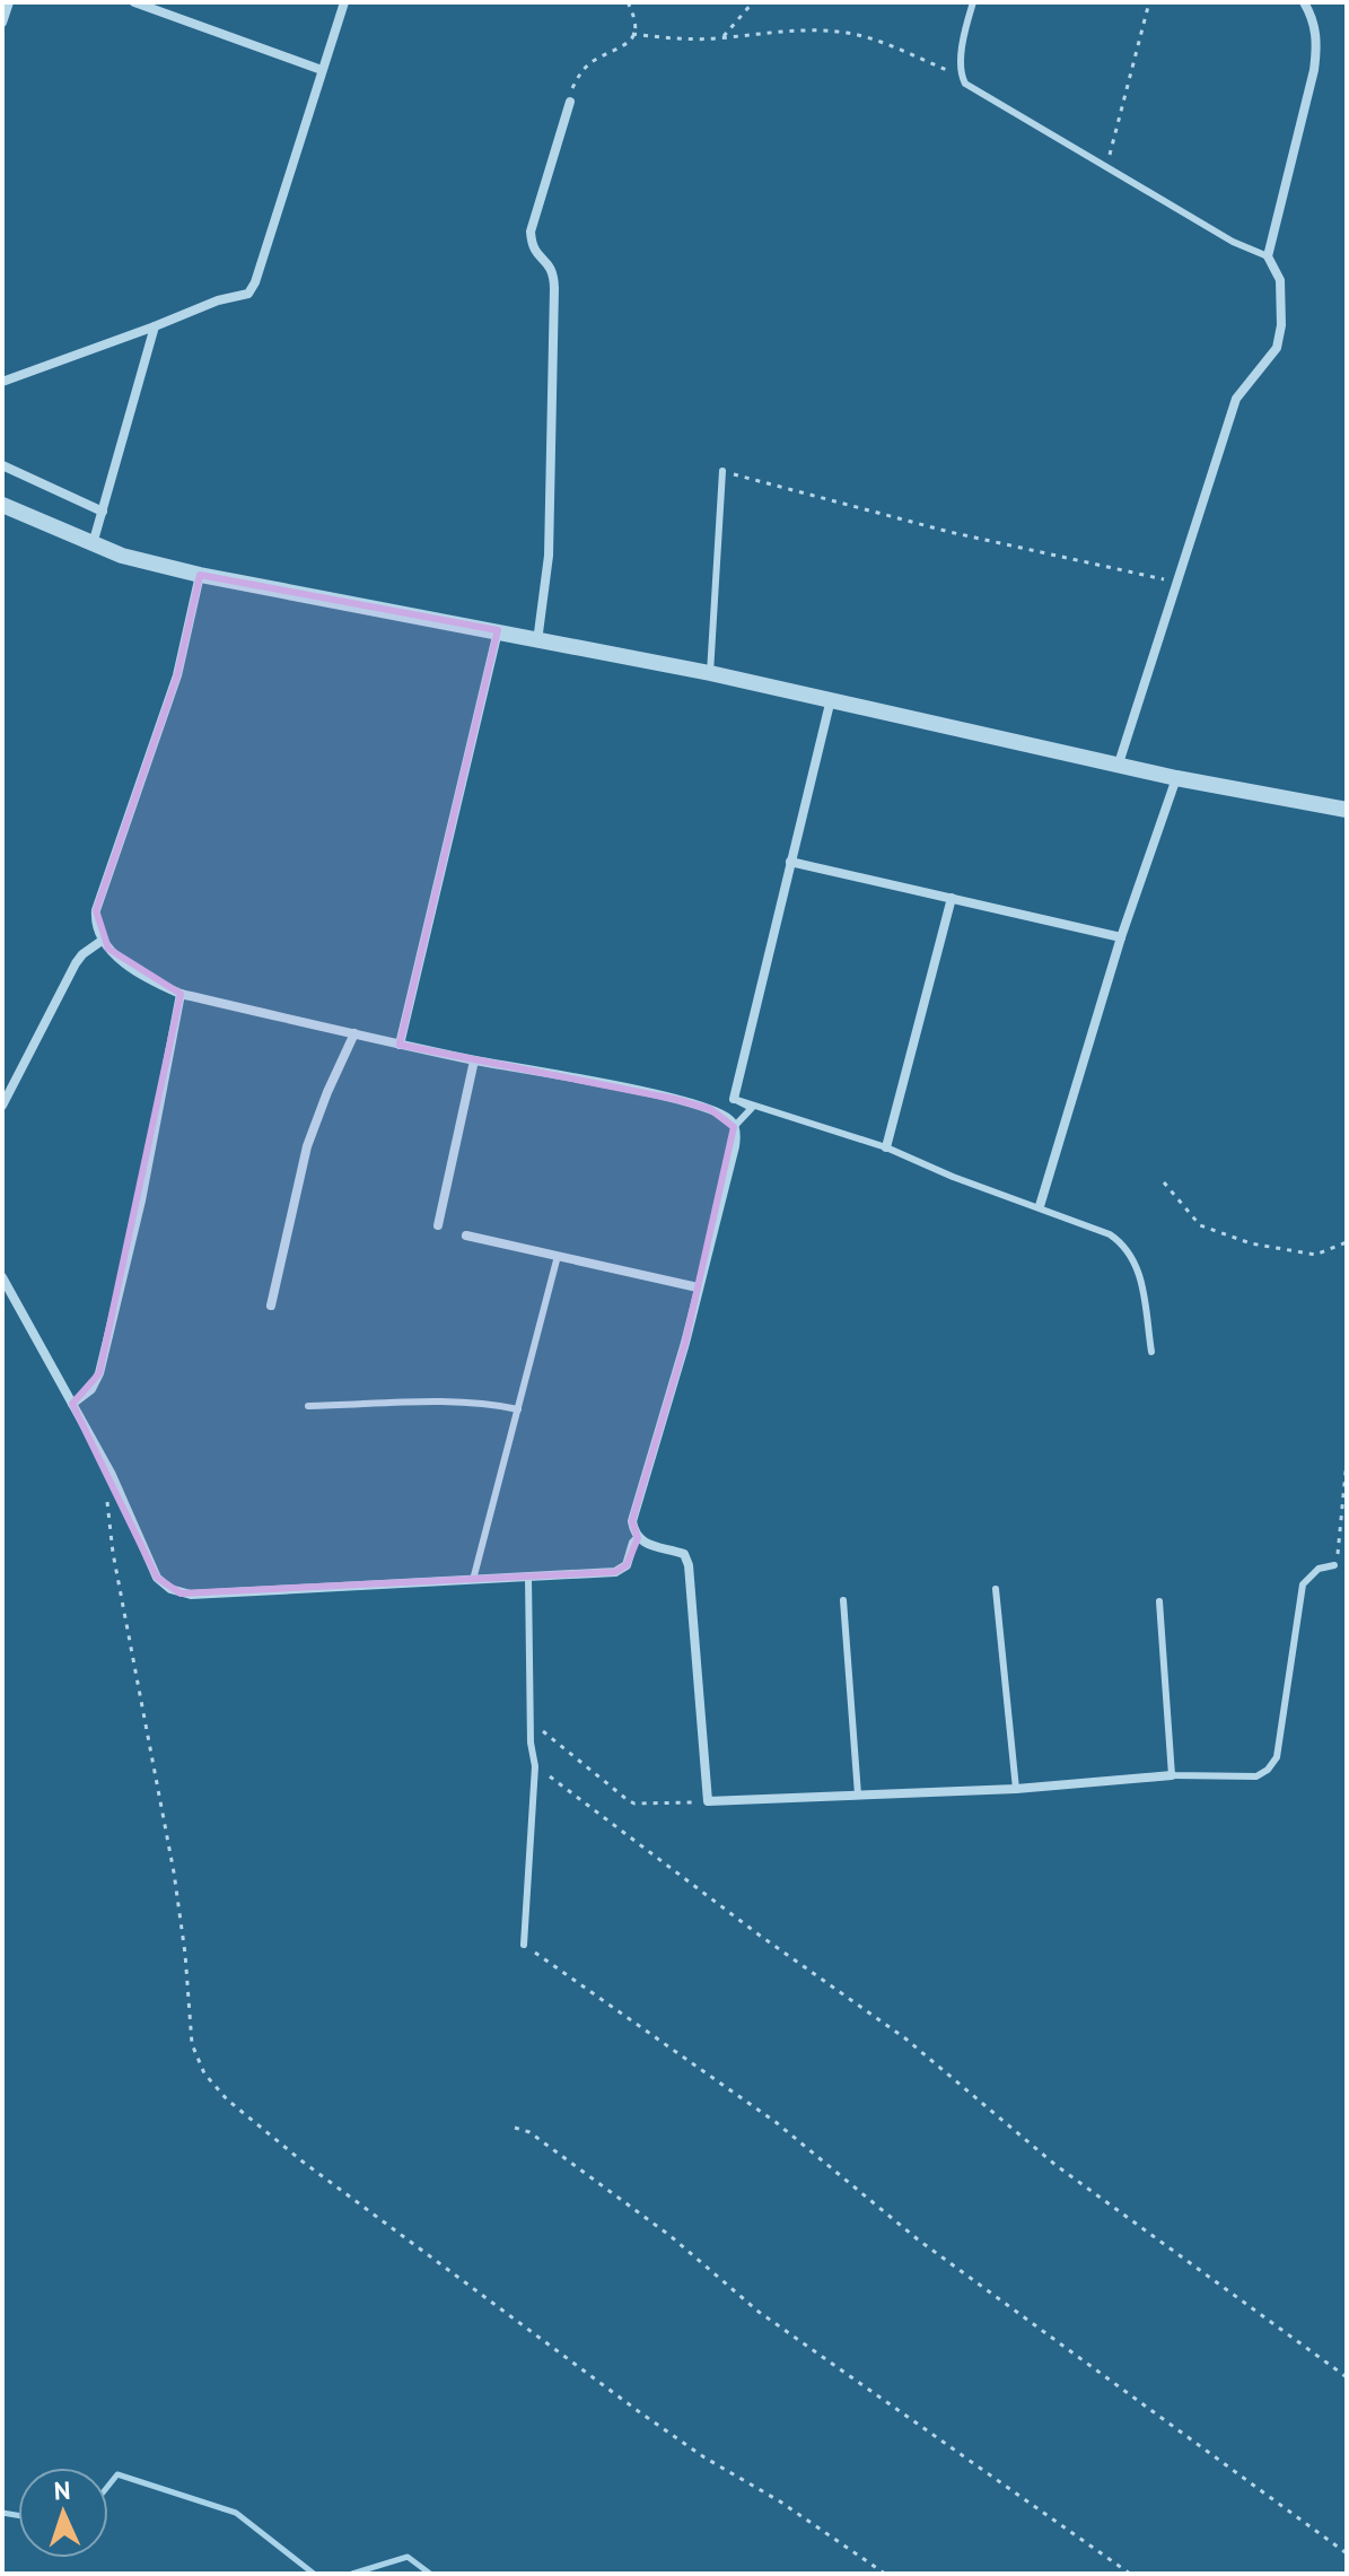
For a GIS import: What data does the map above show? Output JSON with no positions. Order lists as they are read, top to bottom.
{
  "north": "top"
}
